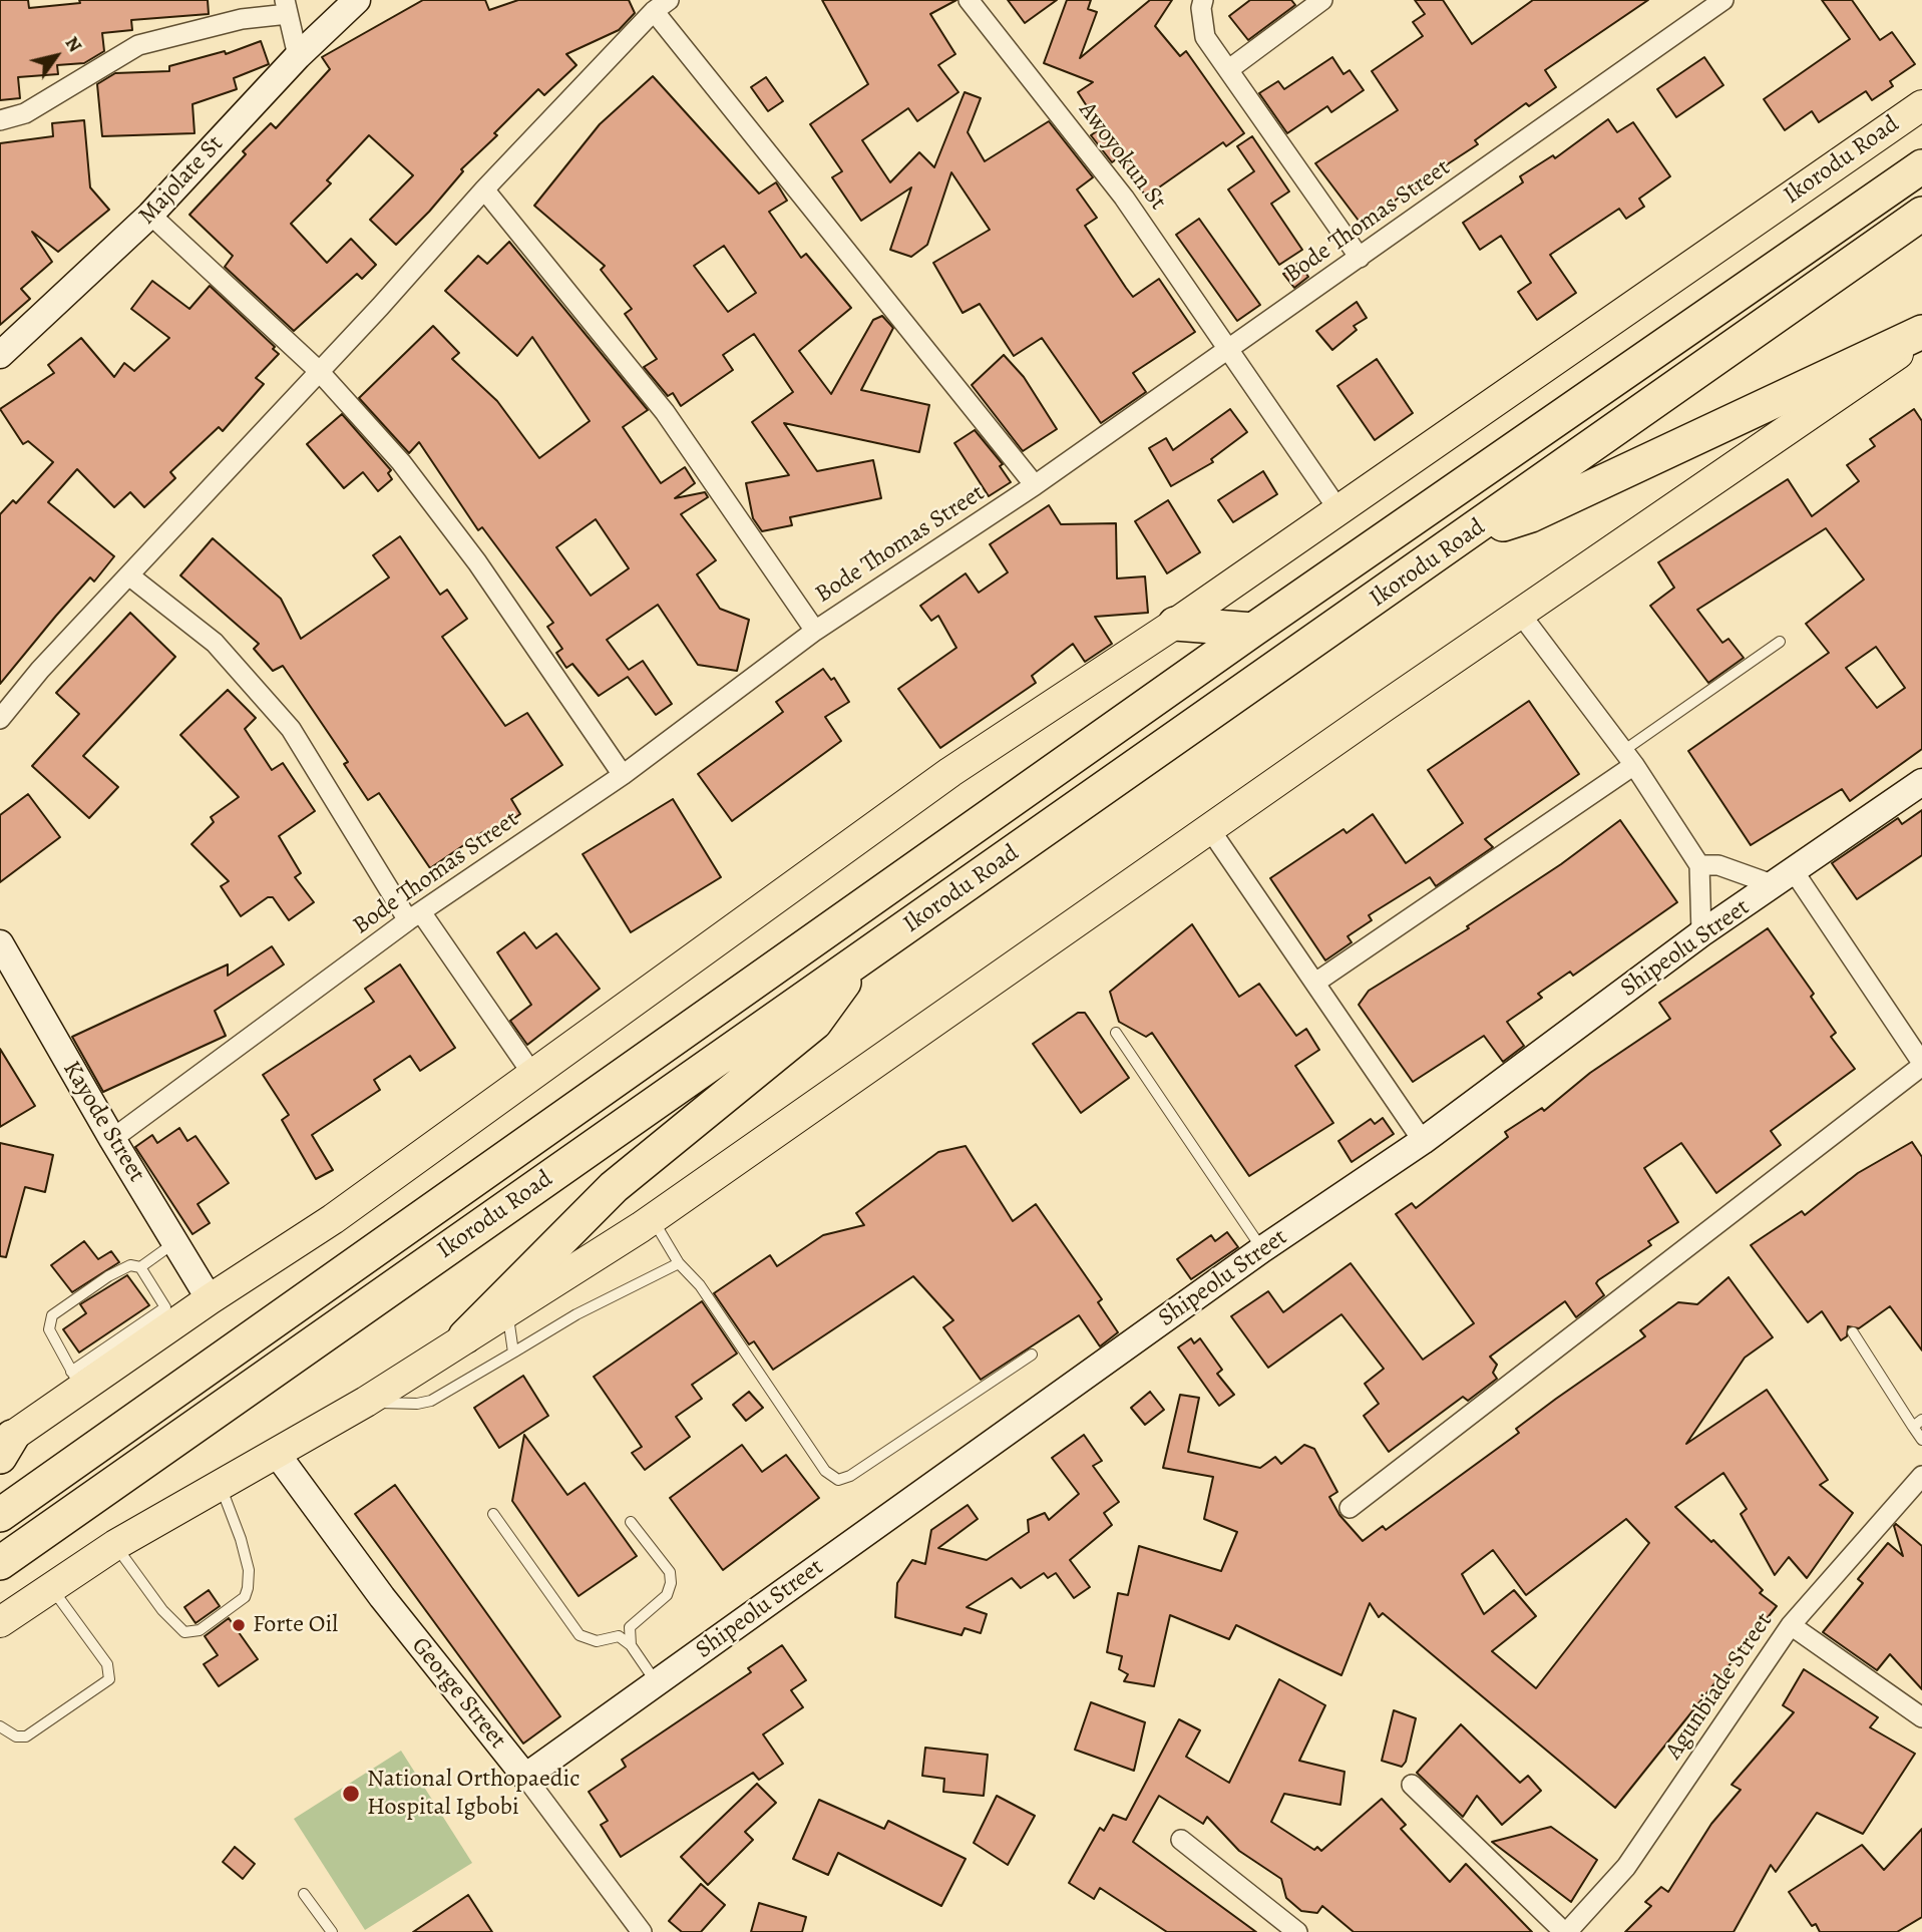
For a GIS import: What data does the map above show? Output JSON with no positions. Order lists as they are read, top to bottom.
{
  "streets": {
    "highway": ["Ikorodu Road"],
    "street": [
      "Awoyokun St",
      "Majolate St",
      "Bode Thomas Street",
      "Shipeolu Street",
      "Kayode Street",
      "Agunbiade Street",
      "George Street"
    ]
  },
  "crossings": [
    ["Awoyokun St", "Ikorodu Road"],
    ["Awoyokun St", "Bode Thomas Street"],
    ["Ikorodu Road", "Kayode Street"],
    ["Bode Thomas Street", "Kayode Street"],
    ["Shipeolu Street", "George Street"]
  ],
  "places": ["Forte Oil", "National Orthopaedic Hospital Igbobi"],
  "north": "top right"
}
